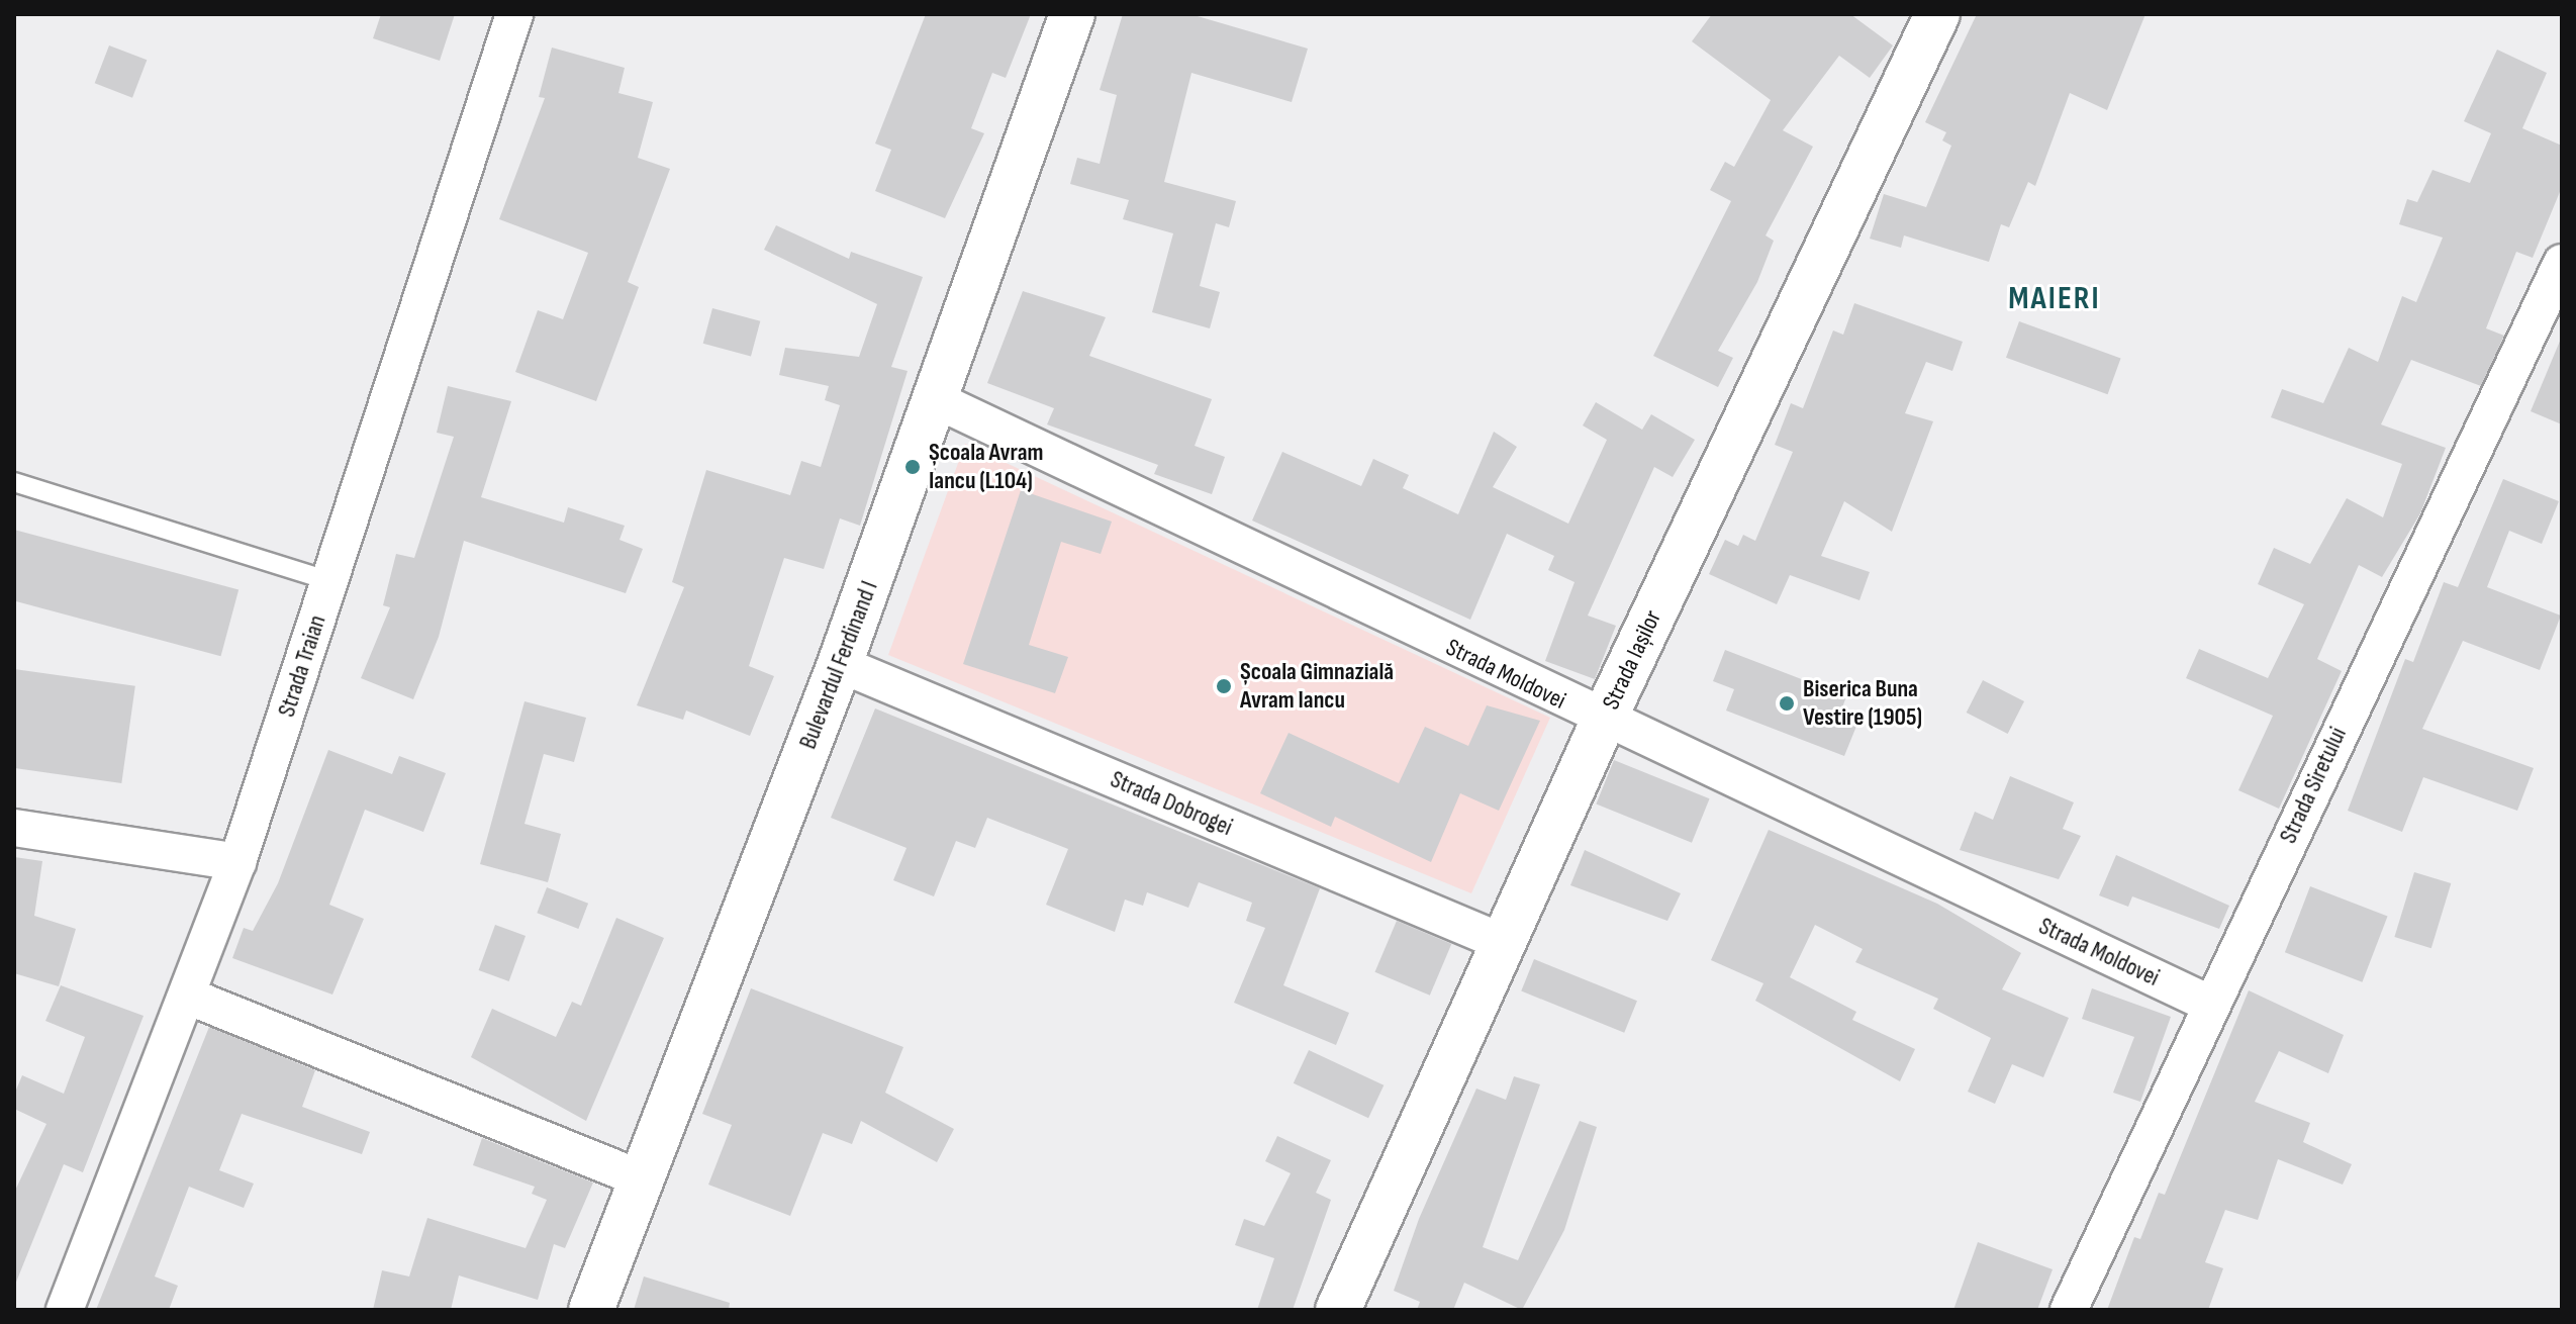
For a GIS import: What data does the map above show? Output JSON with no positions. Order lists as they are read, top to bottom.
{
  "streets": {
    "street": [
      "Strada Iașilor",
      "Bulevardul Ferdinand I",
      "Strada Traian",
      "Strada Moldovei",
      "Strada Siretului",
      "Strada Dobrogei"
    ]
  },
  "crossings": [
    ["Strada Iașilor", "Strada Moldovei"],
    ["Strada Iașilor", "Strada Dobrogei"],
    ["Bulevardul Ferdinand I", "Strada Moldovei"],
    ["Bulevardul Ferdinand I", "Strada Dobrogei"],
    ["Strada Moldovei", "Strada Siretului"]
  ],
  "districts": ["MAIERI"],
  "places": ["Școala Avram Iancu (L104)", "Școala Gimnazială Avram Iancu", "Biserica Buna Vestire (1905)"]
}
